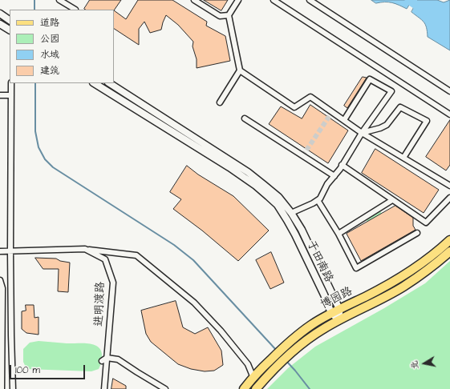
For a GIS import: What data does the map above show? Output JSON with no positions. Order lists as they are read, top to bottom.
{
  "streets": {
    "main road": ["博园路"],
    "street": ["于田南路", "进明渡路"]
  },
  "crossings": [
    ["于田南路", "博园路"]
  ],
  "legend": [
    "道路",
    "公园",
    "水域",
    "建筑"
  ],
  "scale_bar": "100 m",
  "north": "left"
}
